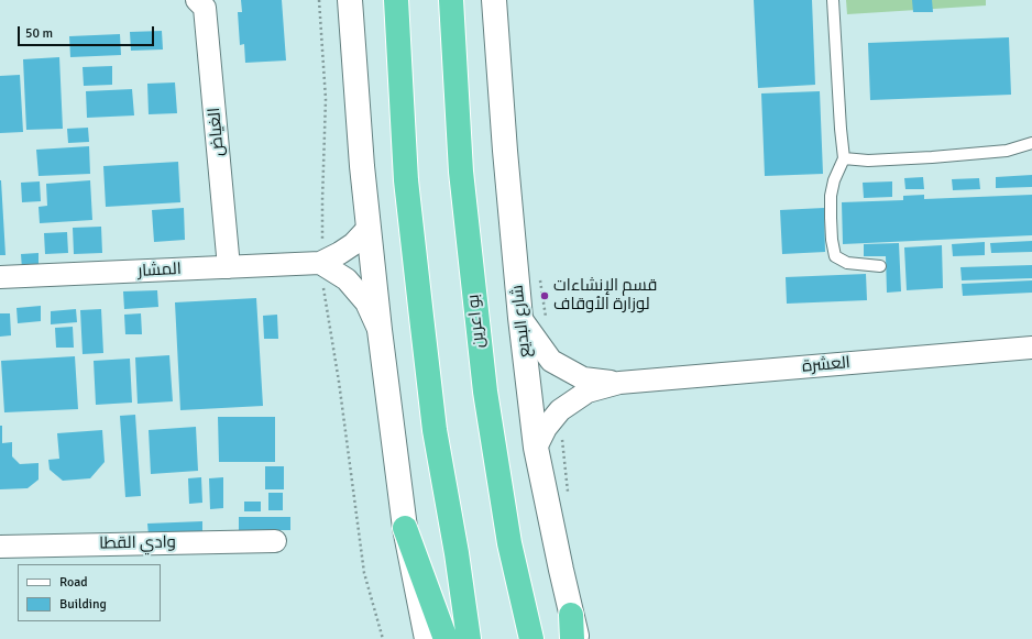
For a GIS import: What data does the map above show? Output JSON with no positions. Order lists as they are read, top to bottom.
{
  "streets": {
    "highway": ["بو اعرين"],
    "main road": ["شارع البديع"],
    "street": [
      "الغياض",
      "المشار",
      "العشرة",
      "وادي القطا"
    ]
  },
  "crossings": [
    ["الغياض", "المشار"],
    ["شارع البديع", "العشرة"]
  ],
  "places": ["قسم الإنشاءات لوزارة الأوقاف"],
  "legend": ["Road", "Building"],
  "scale_bar": "50 m"
}
